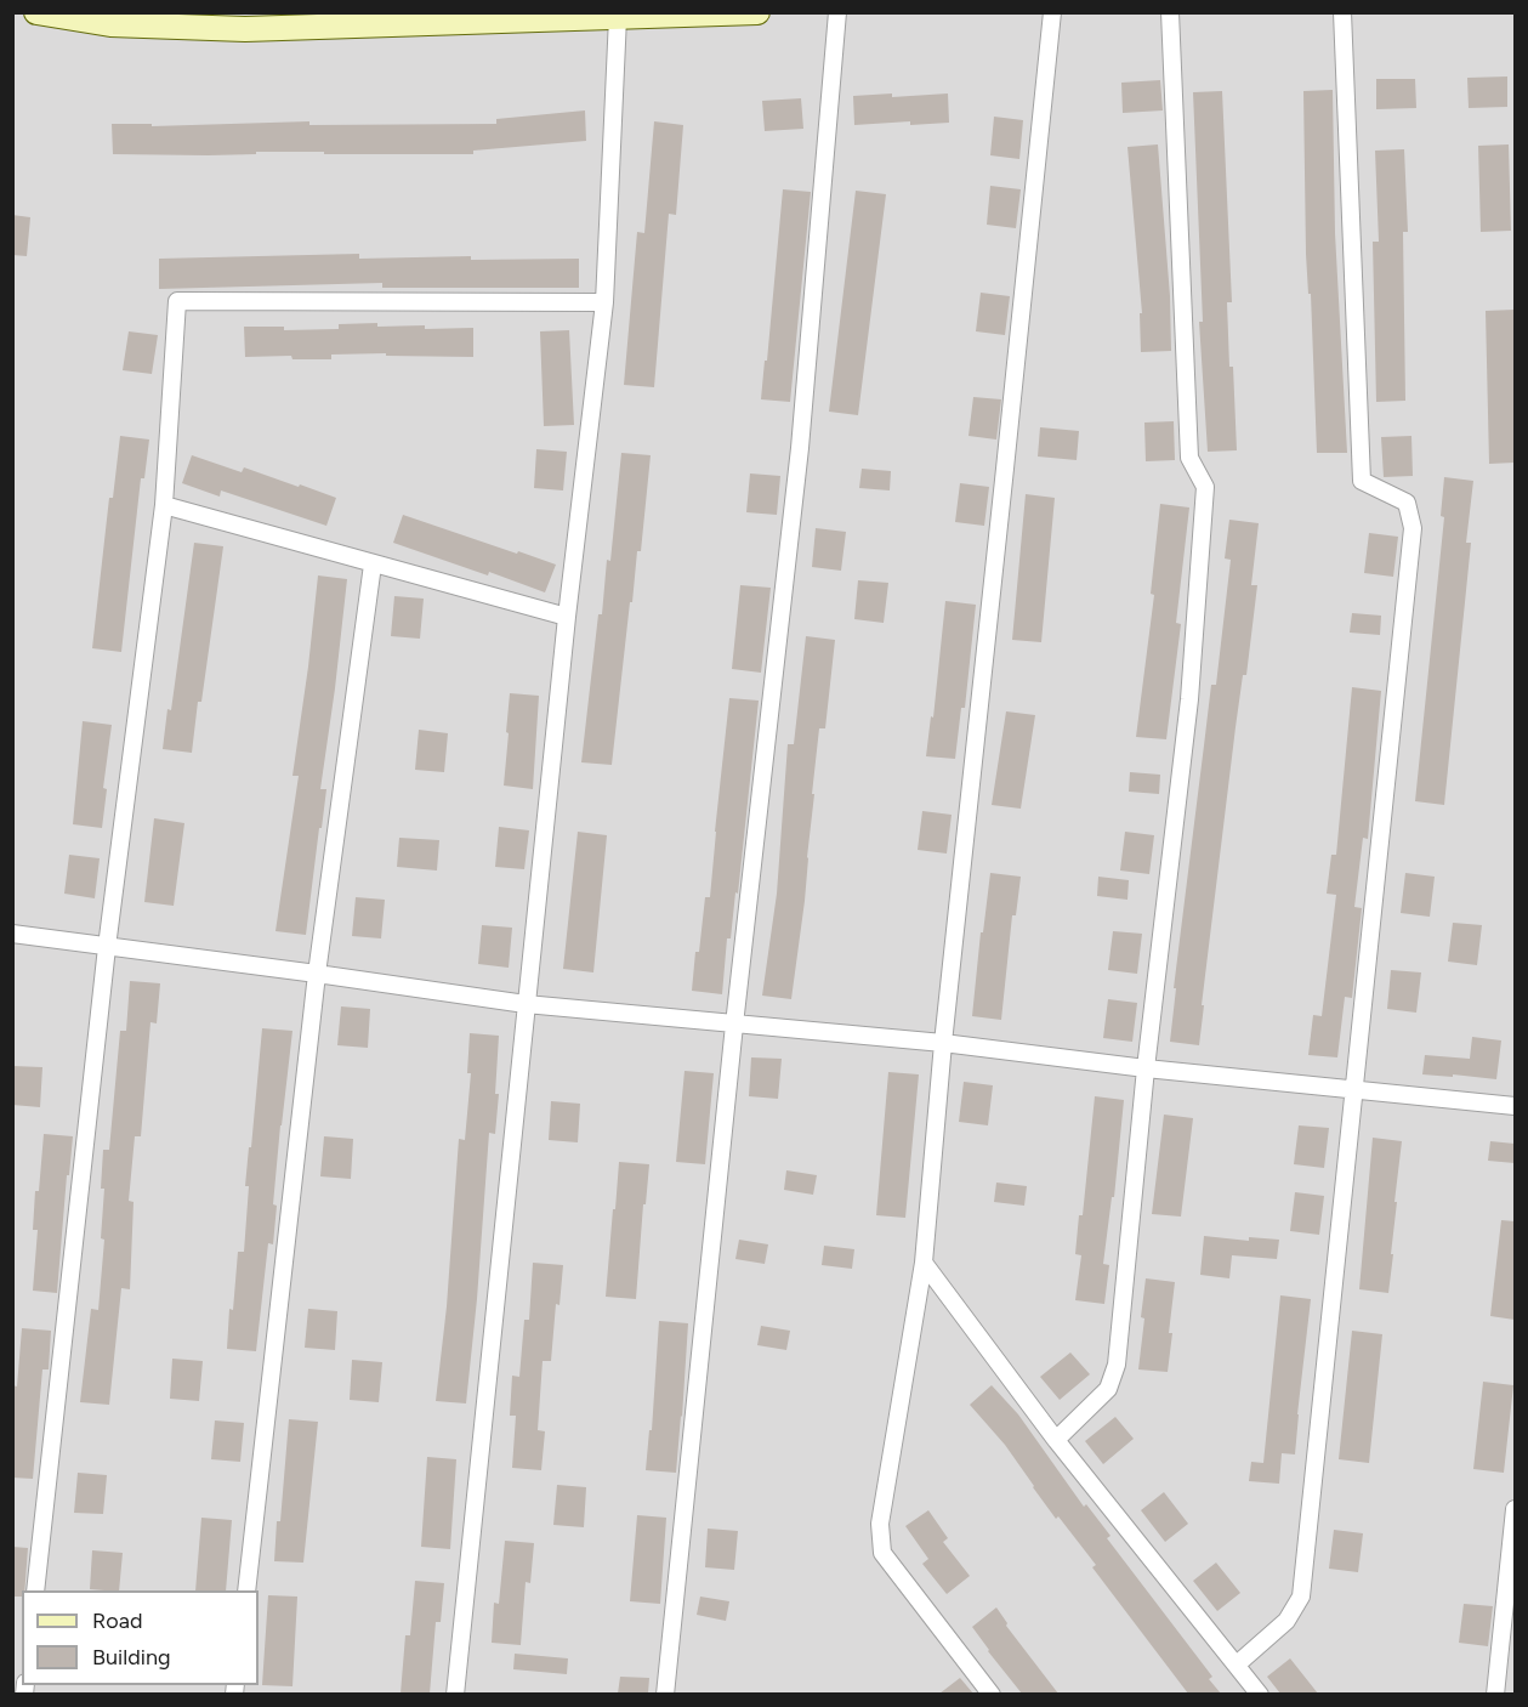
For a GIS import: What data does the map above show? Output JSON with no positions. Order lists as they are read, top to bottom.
{
  "legend": ["Road", "Building"]
}
